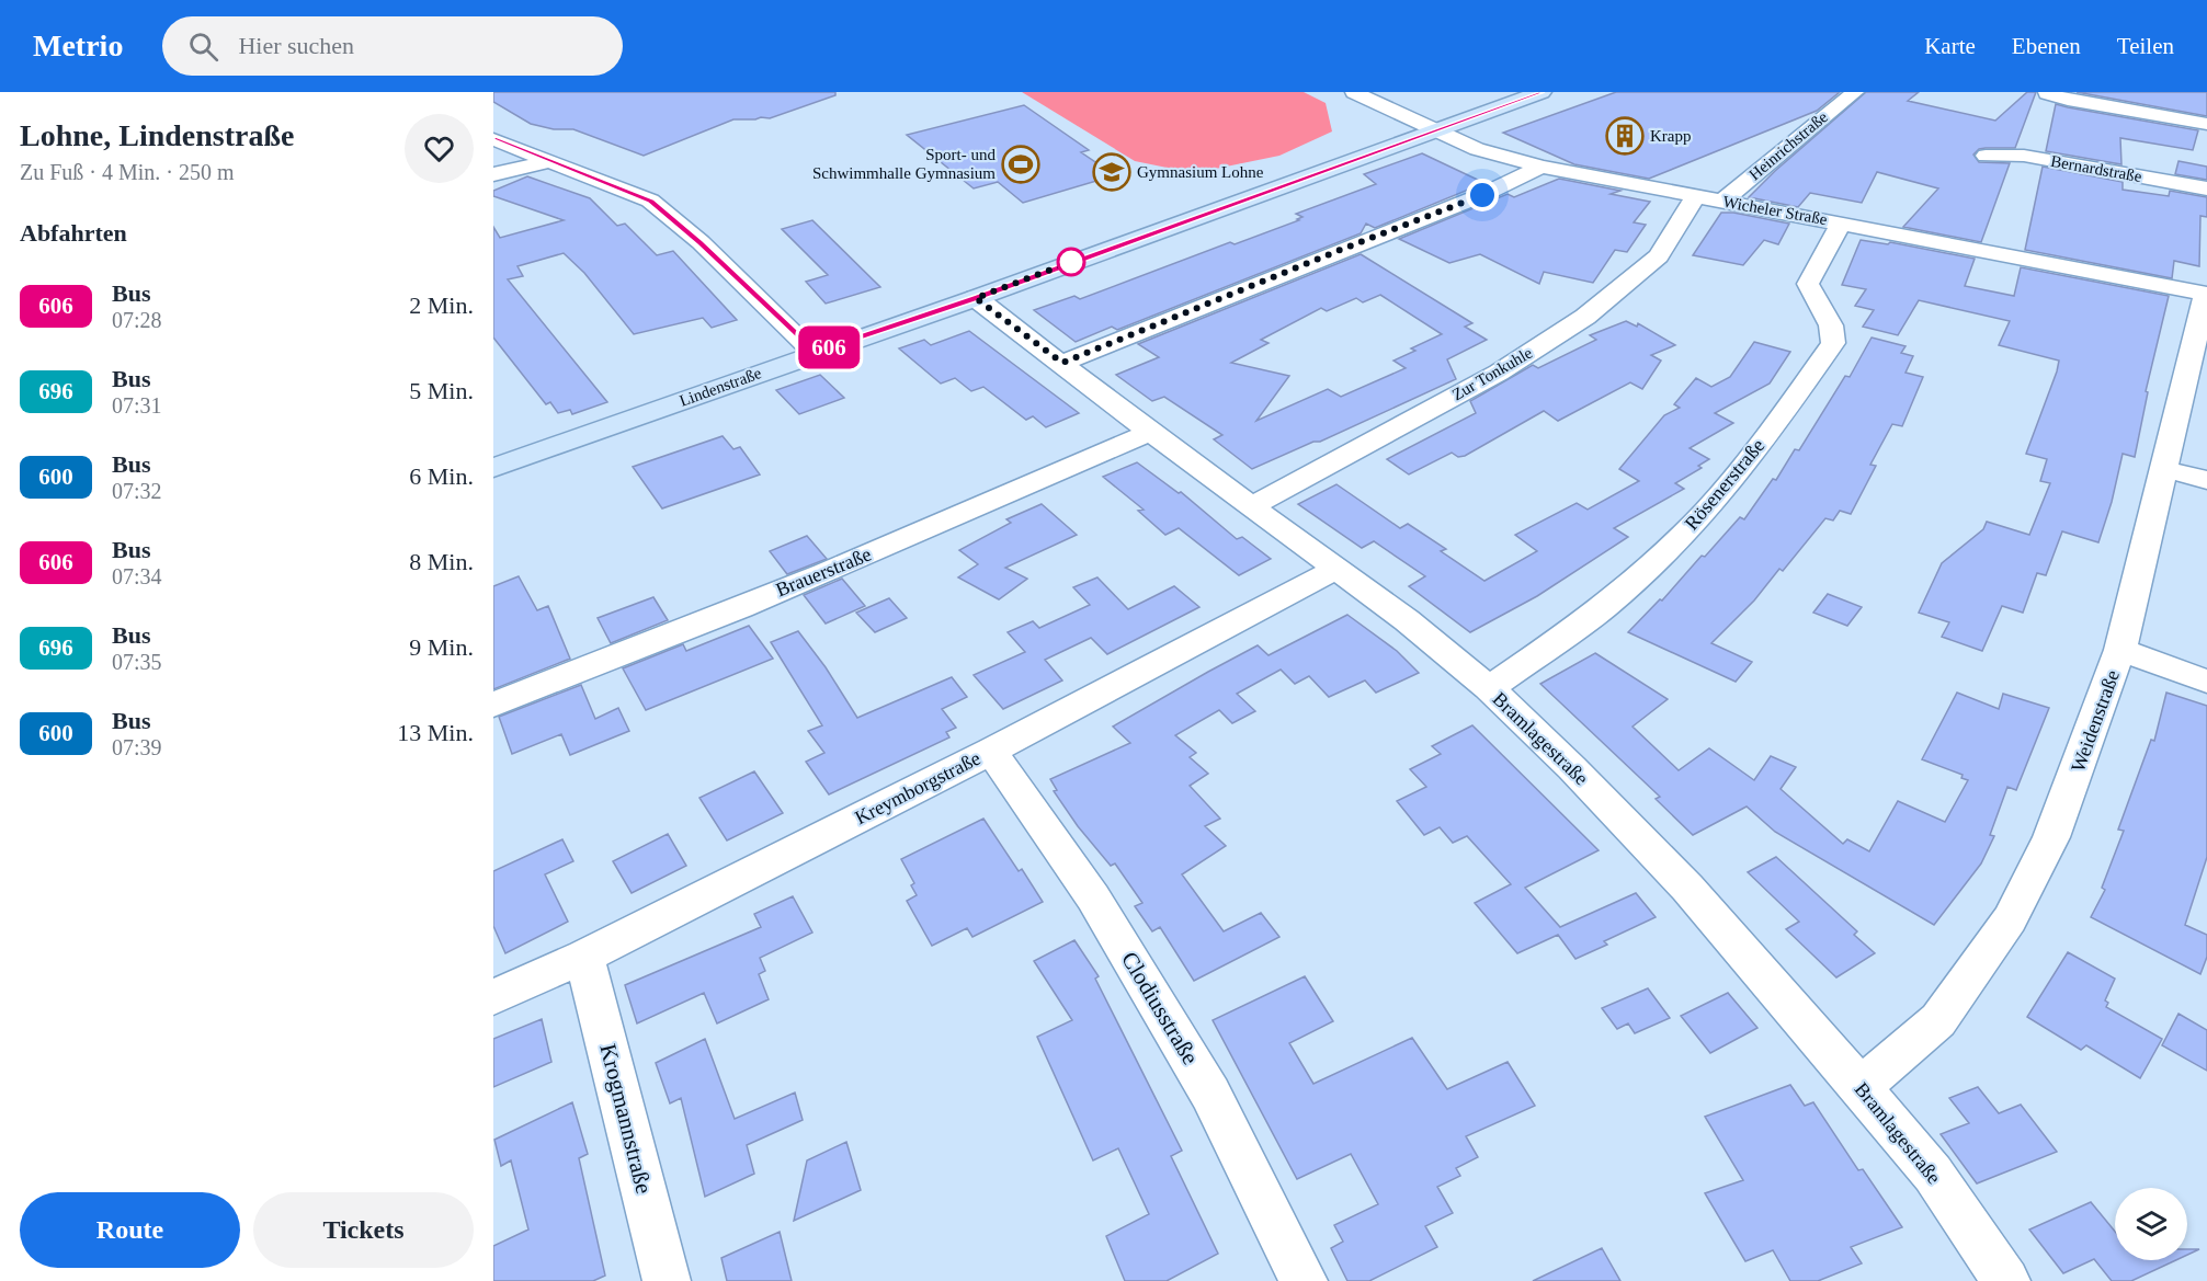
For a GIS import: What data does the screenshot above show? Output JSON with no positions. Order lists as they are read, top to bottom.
{
  "streets": {
    "street": [
      "Heinrichstraße",
      "Bernardstraße",
      "Wicheler Straße",
      "Zur Tonkuhle",
      "Lindenstraße",
      "Rösenerstraße",
      "Brauerstraße",
      "Weidenstraße",
      "Bramlagestraße",
      "Kreymborgstraße",
      "Clodiusstraße",
      "Krogmannstraße"
    ]
  },
  "crossings": [
    ["Heinrichstraße", "Wicheler Straße"],
    ["Wicheler Straße", "Zur Tonkuhle"],
    ["Wicheler Straße", "Lindenstraße"],
    ["Wicheler Straße", "Rösenerstraße"],
    ["Wicheler Straße", "Weidenstraße"],
    ["Zur Tonkuhle", "Bramlagestraße"],
    ["Lindenstraße", "Bramlagestraße"],
    ["Rösenerstraße", "Bramlagestraße"],
    ["Brauerstraße", "Bramlagestraße"],
    ["Weidenstraße", "Bramlagestraße"],
    ["Bramlagestraße", "Kreymborgstraße"],
    ["Kreymborgstraße", "Clodiusstraße"],
    ["Kreymborgstraße", "Krogmannstraße"]
  ],
  "places": {
    "building": ["Krapp"],
    "sports": ["Sport- und Schwimmhalle Gymnasium"],
    "school or university": ["Gymnasium Lohne"]
  },
  "lines": ["bus line 606"],
  "page": {
    "header": "Metrio",
    "search": "Hier suchen",
    "nav": ["Karte", "Ebenen", "Teilen"],
    "heading": [
      ["Lohne, Lindenstraße", "Zu Fuß · 4 Min. · 250 m"],
      "Abfahrten"
    ],
    "on_map": "606",
    "list": [
      {
        "mark": "606",
        "name": "Bus",
        "note": "07:28",
        "value": "2 Min."
      },
      {
        "mark": "696",
        "name": "Bus",
        "note": "07:31",
        "value": "5 Min."
      },
      {
        "mark": "600",
        "name": "Bus",
        "note": "07:32",
        "value": "6 Min."
      },
      {
        "mark": "606",
        "name": "Bus",
        "note": "07:34",
        "value": "8 Min."
      },
      {
        "mark": "696",
        "name": "Bus",
        "note": "07:35",
        "value": "9 Min."
      },
      {
        "mark": "600",
        "name": "Bus",
        "note": "07:39",
        "value": "13 Min."
      }
    ],
    "buttons": ["Route", "Tickets"]
  }
}
